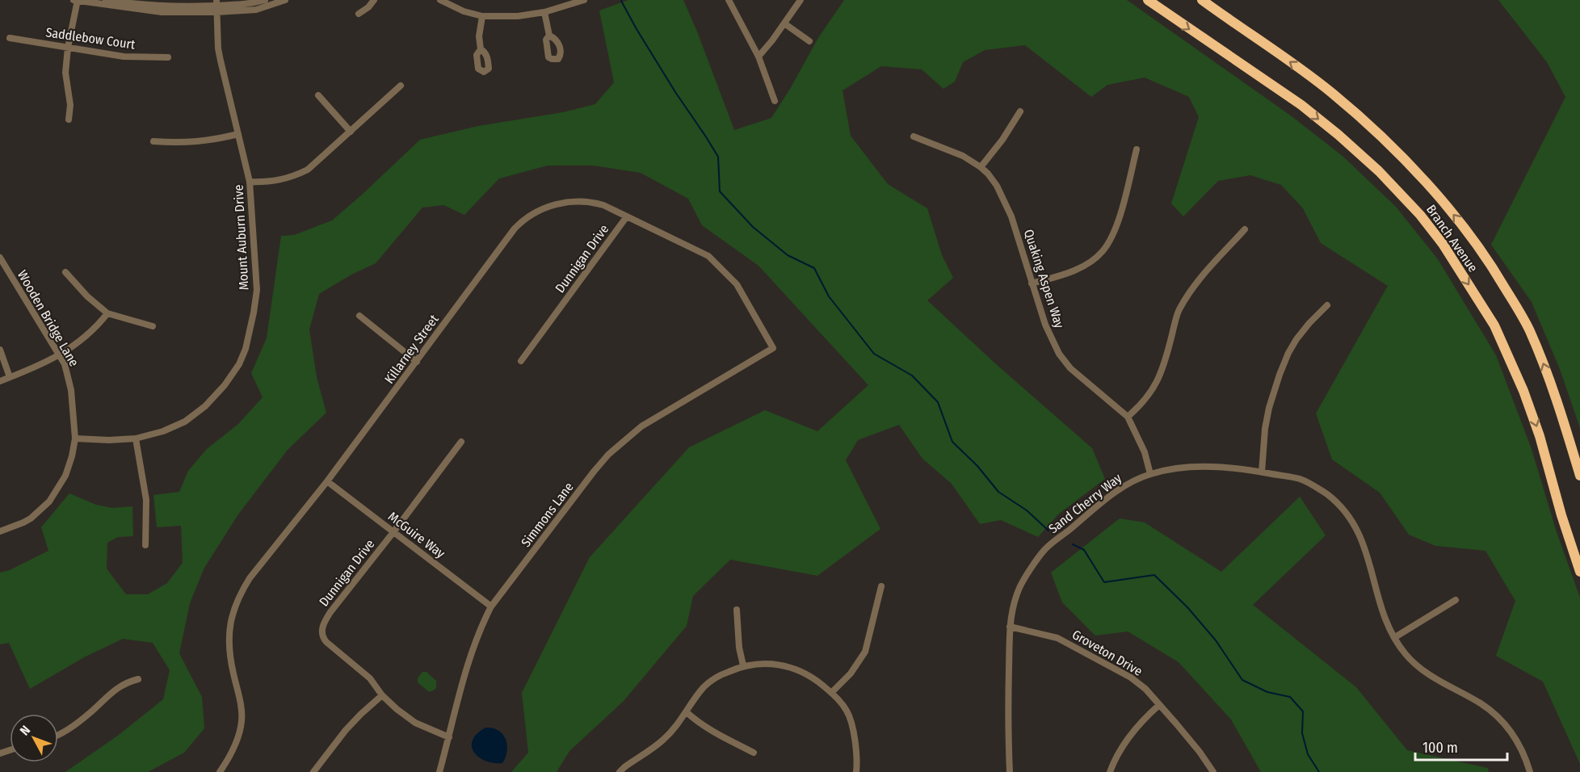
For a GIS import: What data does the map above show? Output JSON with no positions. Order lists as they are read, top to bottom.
{
  "streets": {
    "highway": ["Branch Avenue"],
    "street": [
      "Saddlebow Court",
      "Mount Auburn Drive",
      "Dunnigan Drive",
      "Quaking Aspen Way",
      "Wooden Bridge Lane",
      "Killarney Street",
      "Sand Cherry Way",
      "Simmons Lane",
      "McGuire Way",
      "Groveton Drive"
    ]
  },
  "crossings": [
    ["Mount Auburn Drive", "Wooden Bridge Lane"],
    ["Dunnigan Drive", "Killarney Street"],
    ["Dunnigan Drive", "Simmons Lane"],
    ["Dunnigan Drive", "McGuire Way"],
    ["Quaking Aspen Way", "Sand Cherry Way"],
    ["Killarney Street", "Simmons Lane"],
    ["Killarney Street", "McGuire Way"],
    ["Sand Cherry Way", "Groveton Drive"],
    ["Simmons Lane", "McGuire Way"]
  ],
  "scale_bar": "100 m",
  "north": "top left"
}
